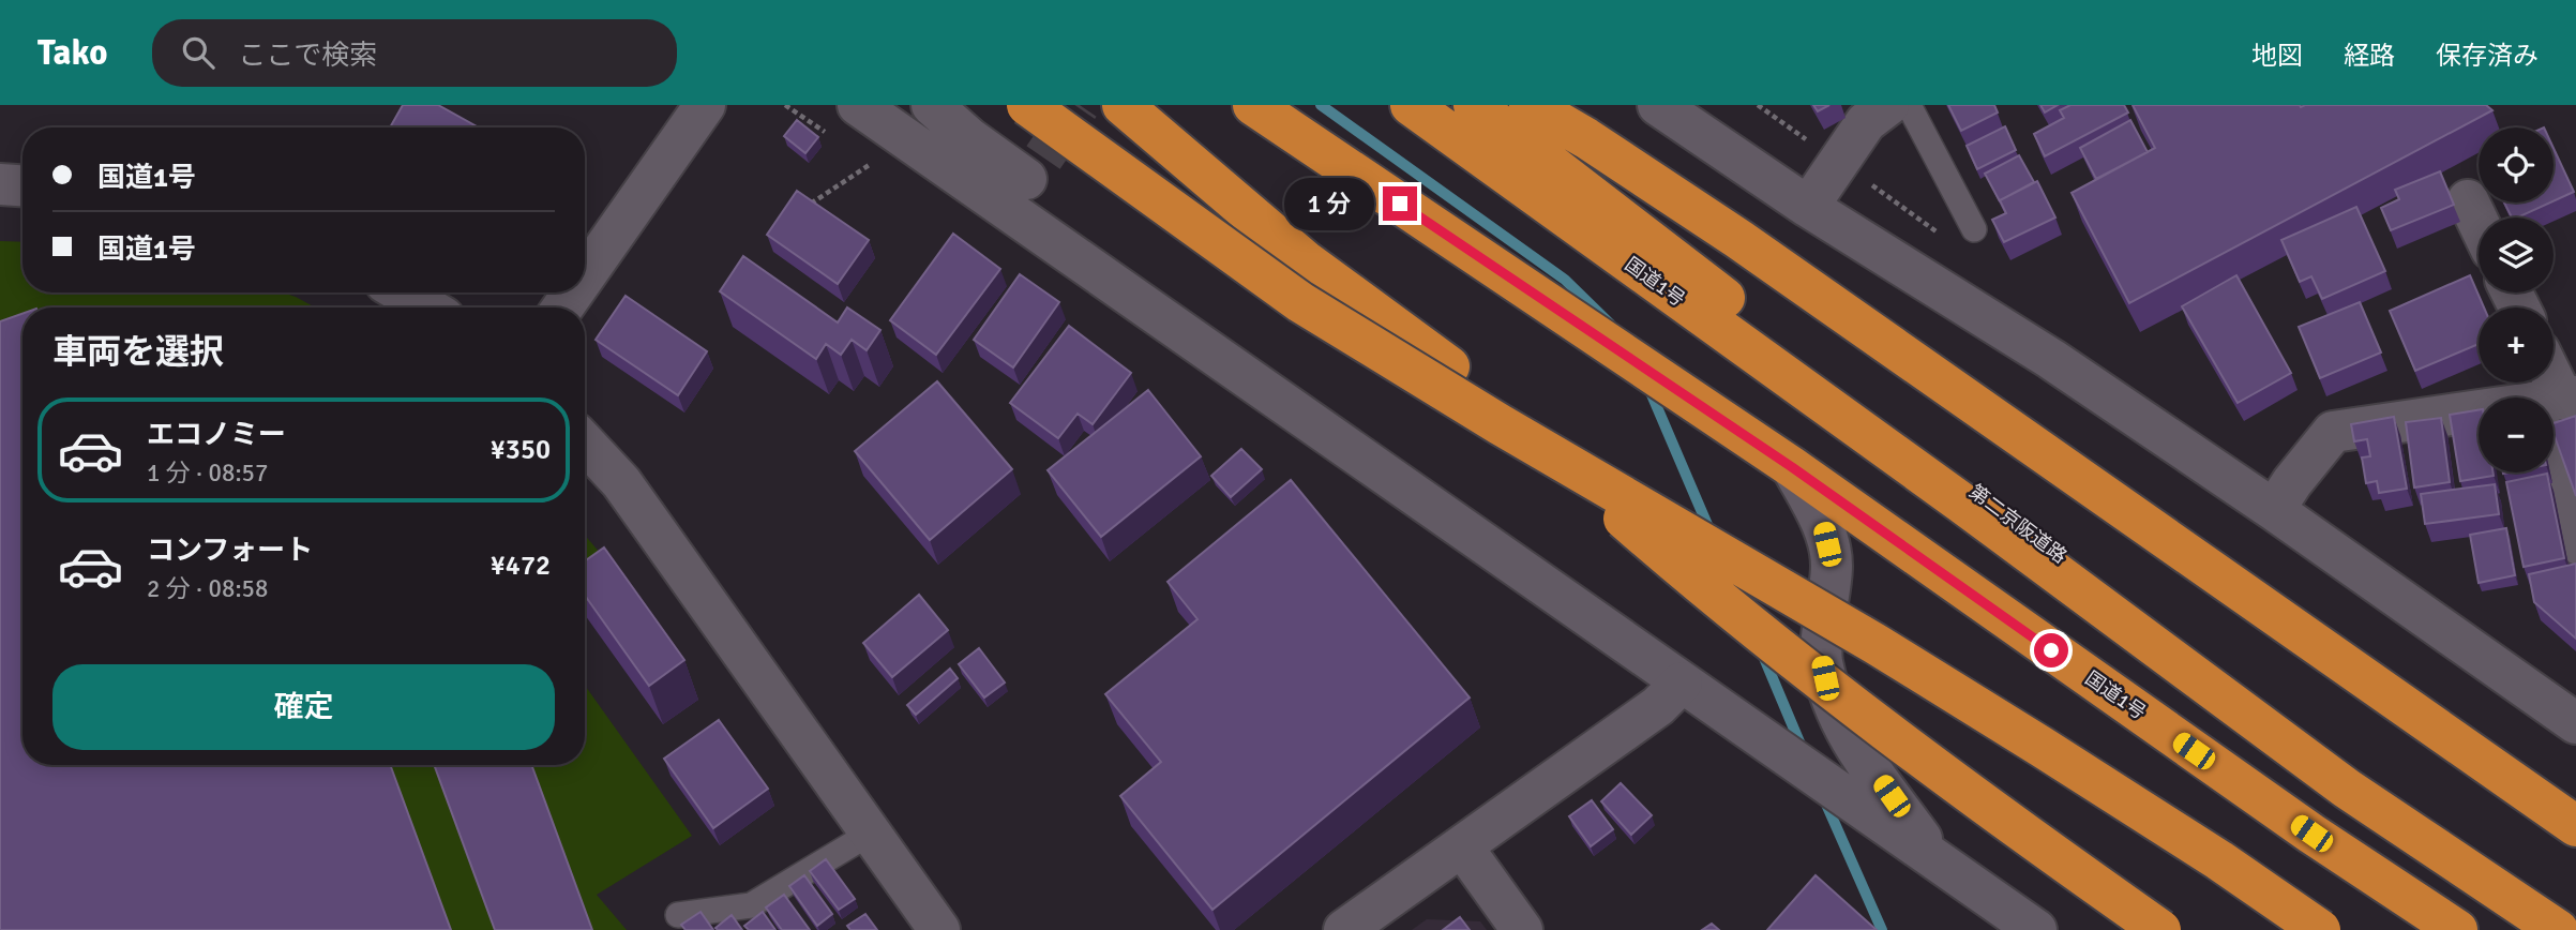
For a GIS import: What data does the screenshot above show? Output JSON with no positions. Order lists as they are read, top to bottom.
{
  "streets": {
    "highway": ["国道1号", "第二京阪道路"]
  },
  "page": {
    "header": "Tako",
    "search": "ここで検索",
    "nav": ["地図", "経路", "保存済み"],
    "map_buttons": ["+", "−"],
    "banner": ["国道1号", "国道1号"],
    "bubble": "1 分",
    "heading": "車両を選択",
    "list": [
      {
        "name": "エコノミー",
        "note": "1 分 · 08:57",
        "value": "¥350"
      },
      {
        "name": "コンフォート",
        "note": "2 分 · 08:58",
        "value": "¥472"
      }
    ],
    "buttons": "確定"
  }
}
